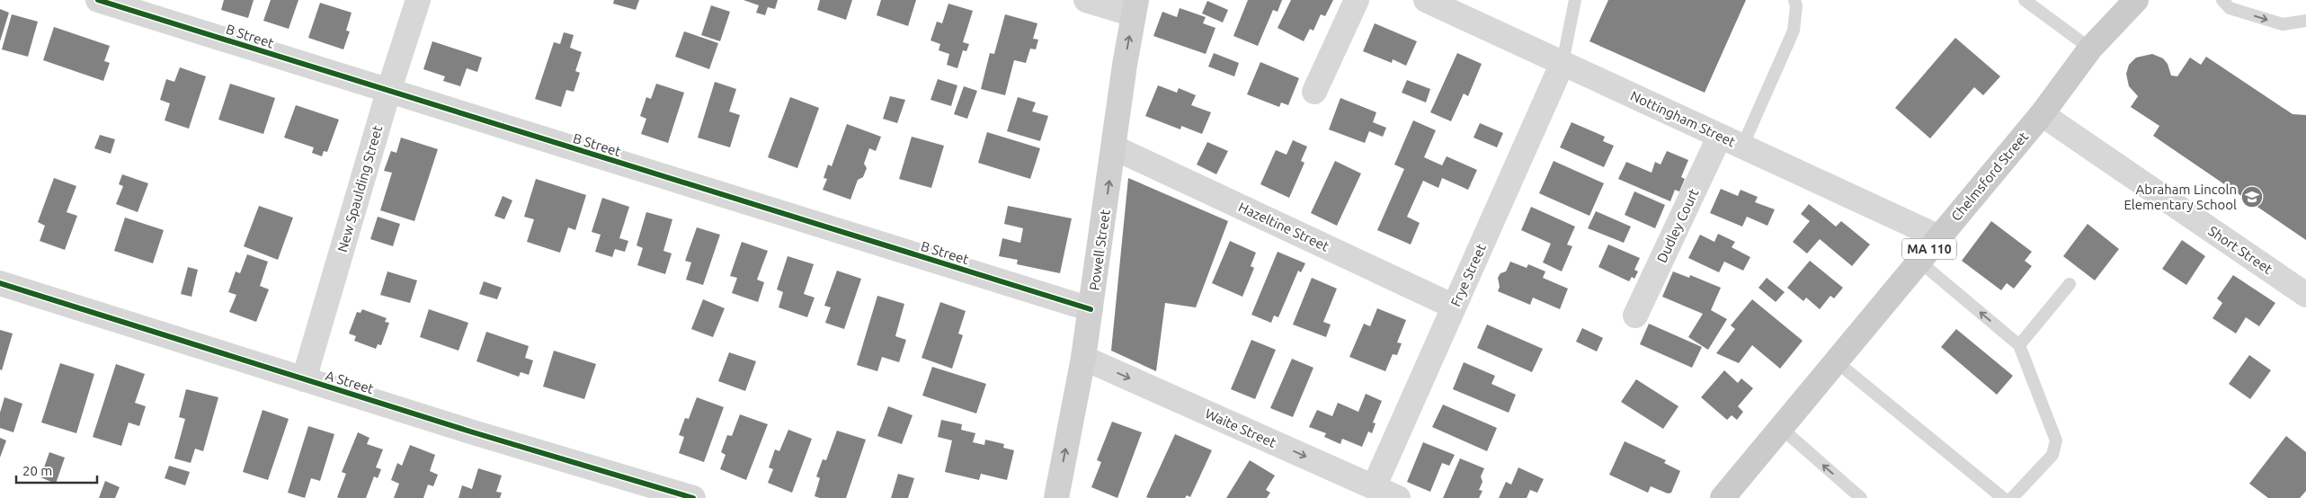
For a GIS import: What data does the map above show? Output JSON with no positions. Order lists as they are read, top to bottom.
{
  "streets": {
    "main road": ["Chelmsford Street", "MA 110"],
    "street": [
      "B Street",
      "Nottingham Street",
      "New Spaulding Street",
      "Dudley Court",
      "Hazeltine Street",
      "Powell Street",
      "Short Street",
      "Frye Street",
      "A Street",
      "Waite Street"
    ]
  },
  "crossings": [
    ["B Street", "New Spaulding Street"],
    ["B Street", "Powell Street"],
    ["Nottingham Street", "Chelmsford Street"],
    ["Nottingham Street", "Dudley Court"],
    ["Nottingham Street", "Frye Street"],
    ["Chelmsford Street", "Short Street"],
    ["New Spaulding Street", "A Street"],
    ["Hazeltine Street", "Powell Street"],
    ["Hazeltine Street", "Frye Street"],
    ["Powell Street", "Waite Street"],
    ["Frye Street", "Waite Street"]
  ],
  "one_way": ["Powell Street", "Waite Street"],
  "places": {
    "school or university": ["Abraham Lincoln Elementary School"]
  },
  "scale_bar": "20 m"
}
